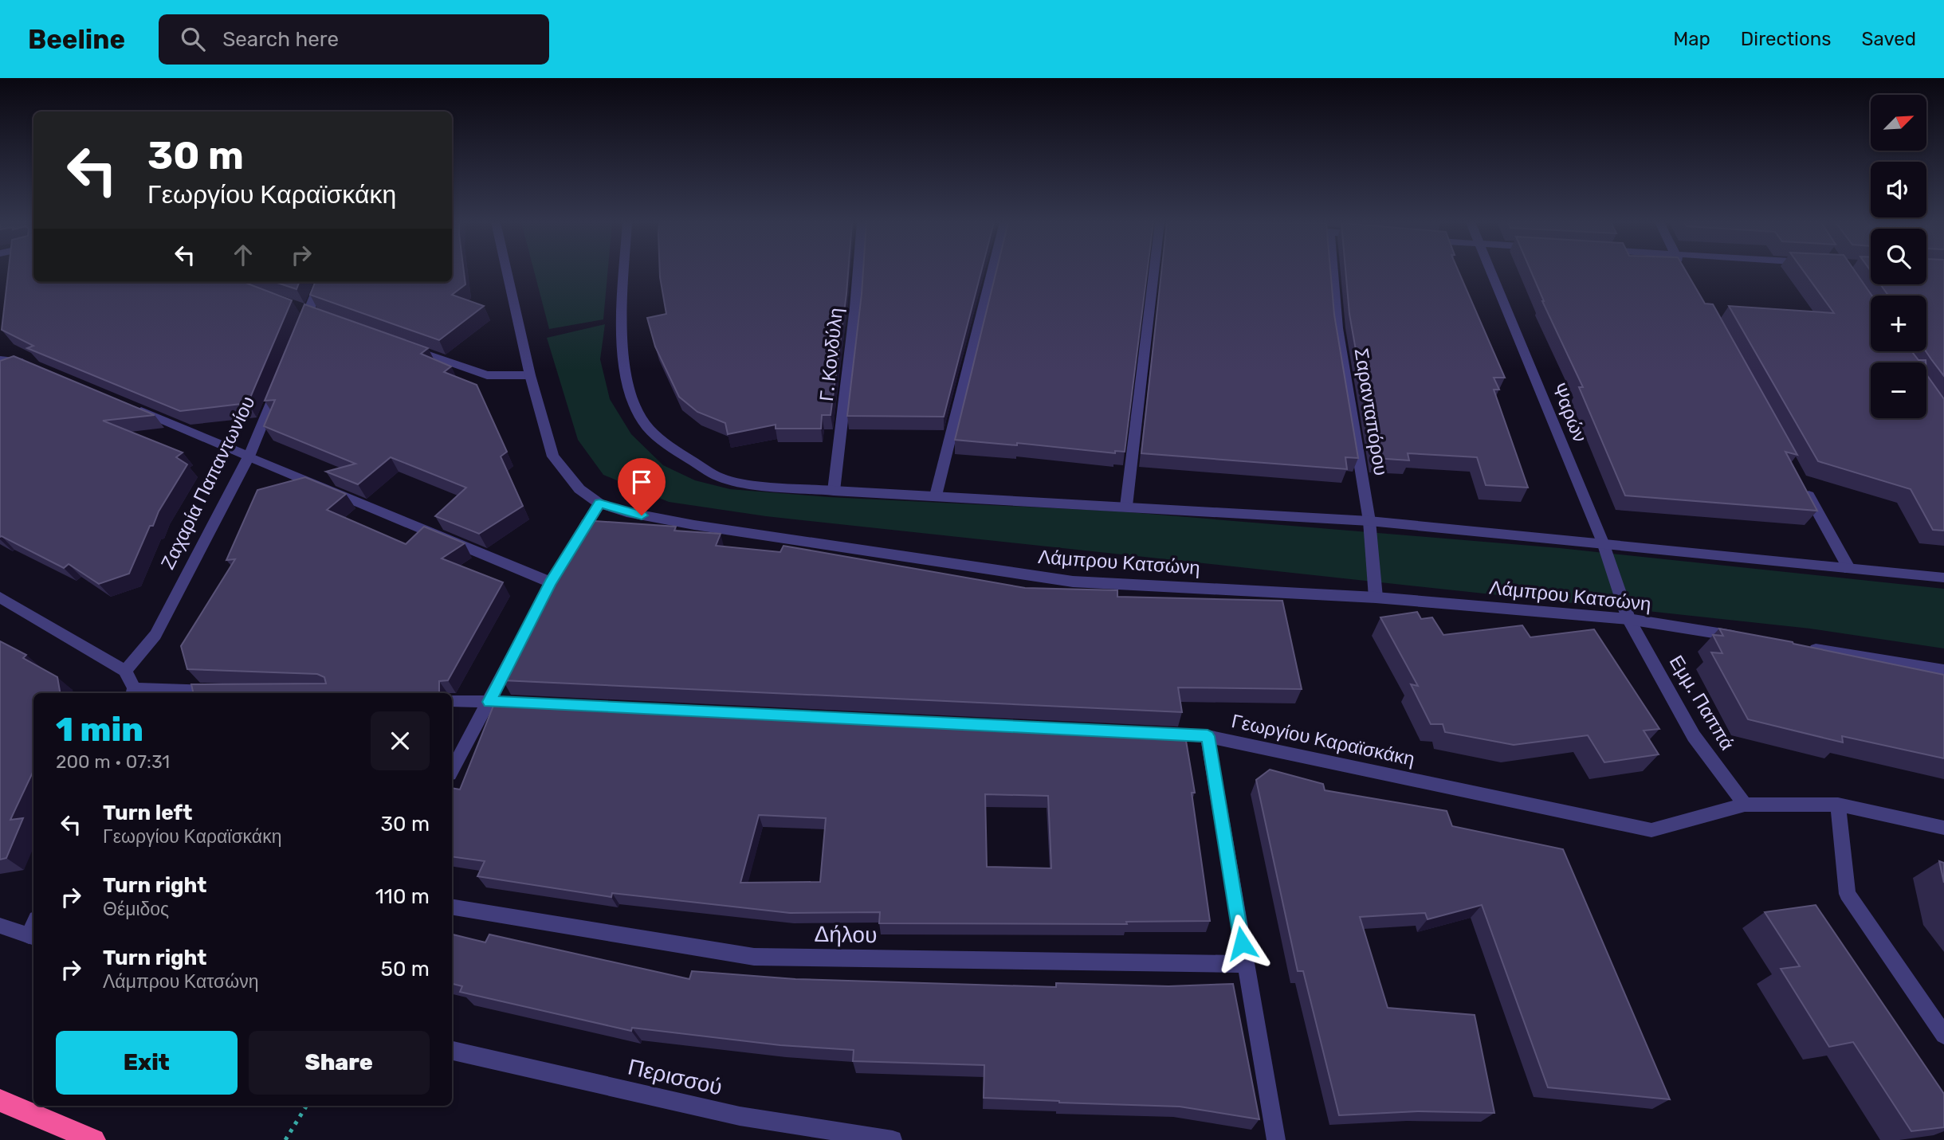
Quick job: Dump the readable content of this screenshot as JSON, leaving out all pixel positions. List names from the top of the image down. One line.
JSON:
{"streets":{"street":["Γ. Κονδύλη","Σαρανταπόρου","Ψαρών","Ζαχαρία Παπαντωνίου","Λάμπρου Κατσώνη","Εμμ. Παππά","Γεωργίου Καραϊσκάκη","Δήλου","Περισσού"]},"crossings":[["Σαρανταπόρου","Λάμπρου Κατσώνη"],["Ψαρών","Λάμπρου Κατσώνη"],["Ψαρών","Εμμ. Παππά"],["Λάμπρου Κατσώνη","Εμμ. Παππά"],["Εμμ. Παππά","Γεωργίου Καραϊσκάκη"]],"north":"top right","page":{"header":"Beeline","search":"Search here","nav":["Map","Directions","Saved"],"map_buttons":["+","−"],"turn":["30 m","Γεωργίου Καραϊσκάκη"],"heading":["1 min","200 m · 07:31"],"list":[{"name":"Turn left","note":"Γεωργίου Καραϊσκάκη","value":"30 m"},{"name":"Turn right","note":"Θέμιδος","value":"110 m"},{"name":"Turn right","note":"Λάμπρου Κατσώνη","value":"50 m"}],"buttons":["Exit","Share"]}}
